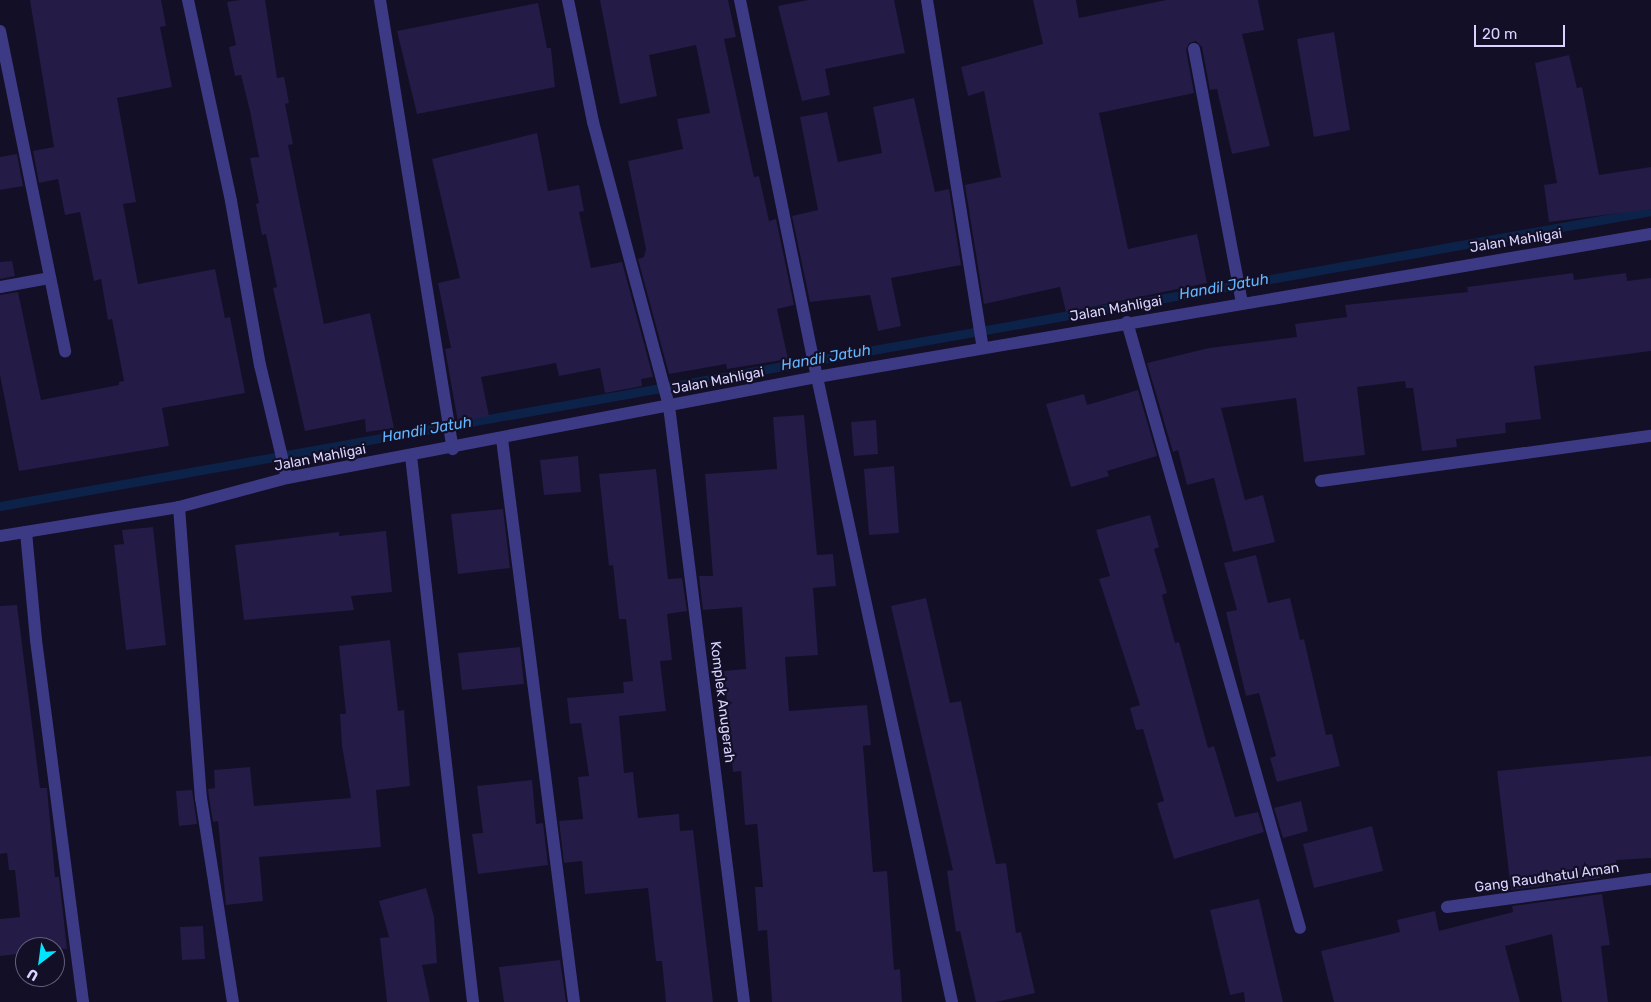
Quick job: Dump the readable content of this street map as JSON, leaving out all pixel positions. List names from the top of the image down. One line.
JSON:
{"streets":{"street":["Jalan Mahligai","Komplek Anugerah","Gang Raudhatul Aman"]},"crossings":[["Jalan Mahligai","Komplek Anugerah"]],"water":["Handil Jatuh"],"scale_bar":"20 m","north":"bottom left"}
